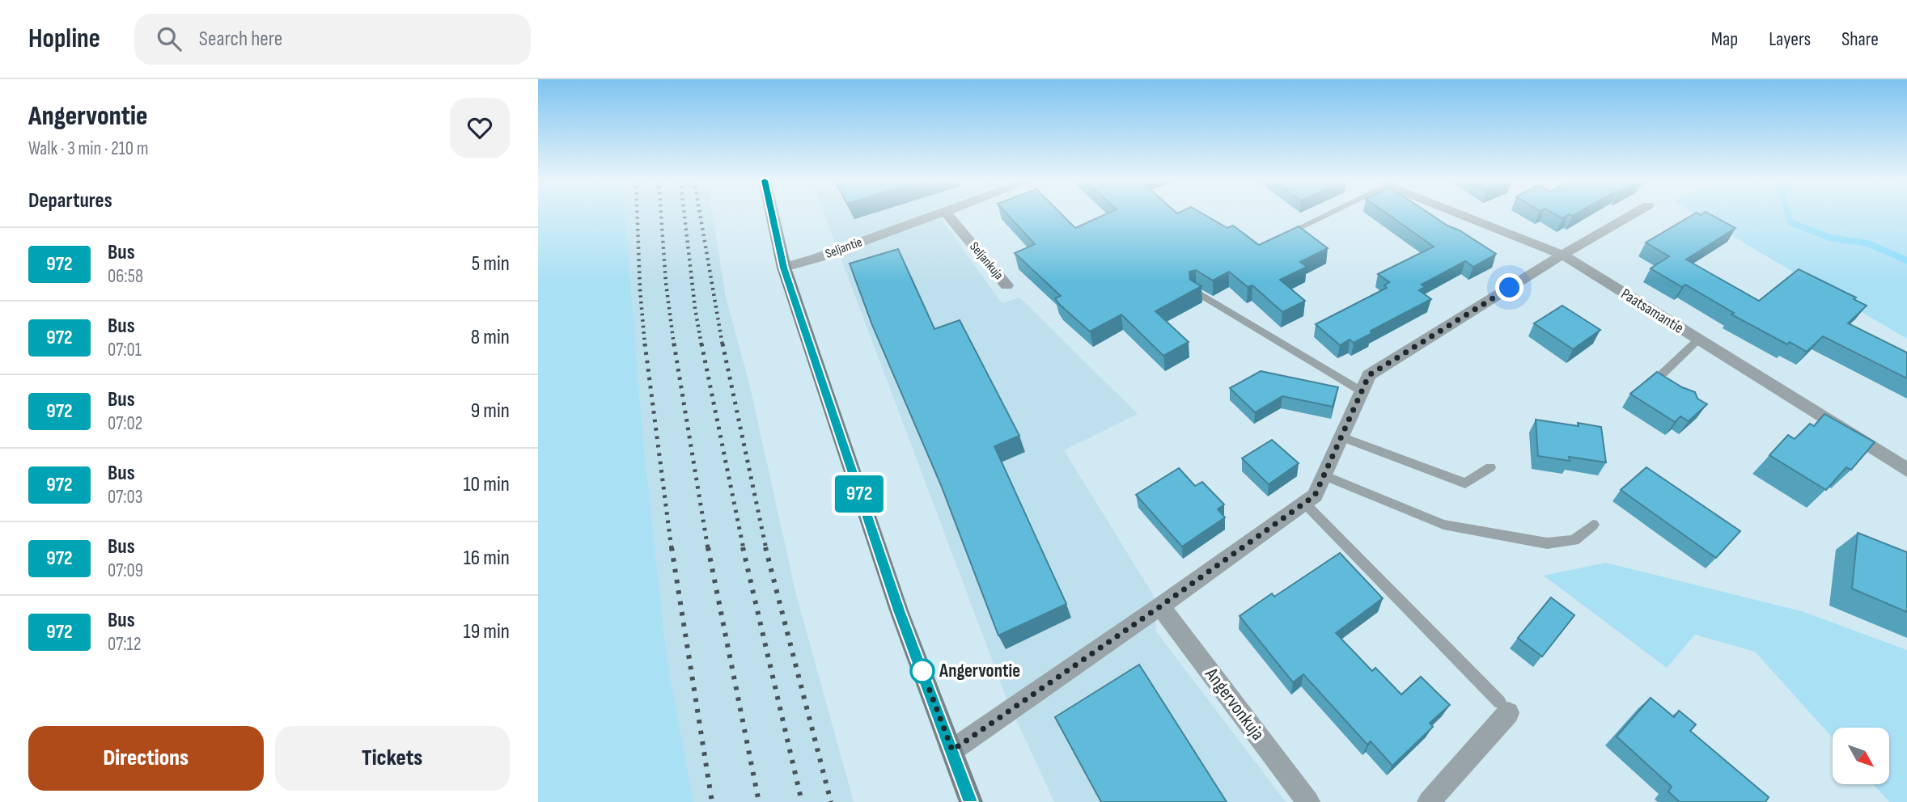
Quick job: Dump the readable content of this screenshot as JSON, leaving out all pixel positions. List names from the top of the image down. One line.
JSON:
{"streets":{"street":["Seljantie","Seljankuja","Paatsamantie","Angervonkuja"]},"places":["Angervontie"],"lines":["bus line 972"],"north":"bottom right","page":{"header":"Hopline","search":"Search here","nav":["Map","Layers","Share"],"heading":[["Angervontie","Walk · 3 min · 210 m"],"Departures"],"on_map":"972","list":[{"mark":"972","name":"Bus","note":"06:58","value":"5 min"},{"mark":"972","name":"Bus","note":"07:01","value":"8 min"},{"mark":"972","name":"Bus","note":"07:02","value":"9 min"},{"mark":"972","name":"Bus","note":"07:03","value":"10 min"},{"mark":"972","name":"Bus","note":"07:09","value":"16 min"},{"mark":"972","name":"Bus","note":"07:12","value":"19 min"}],"buttons":["Directions","Tickets"]}}
